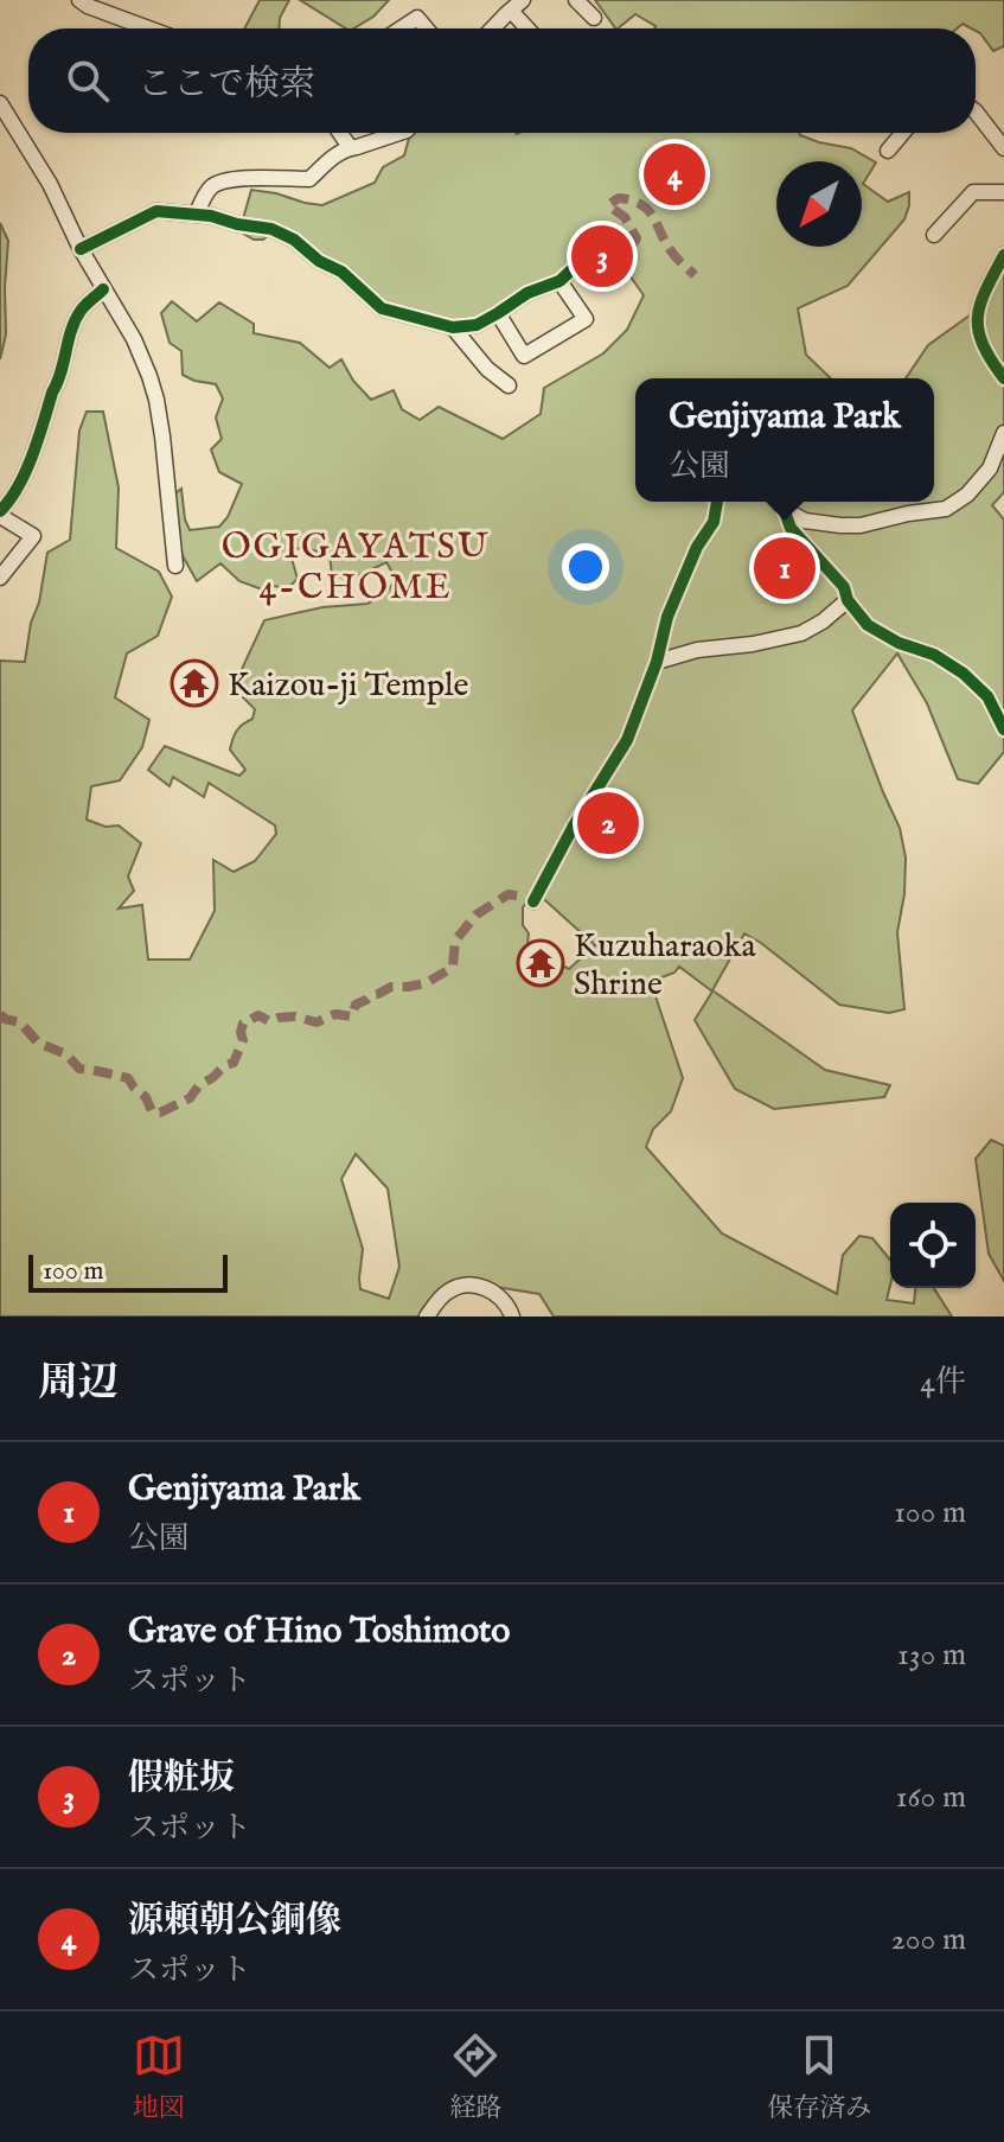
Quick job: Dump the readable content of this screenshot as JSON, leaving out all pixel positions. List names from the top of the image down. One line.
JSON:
{"districts":["OGIGAYATSU 4-CHOME"],"places":{"temple":["Kaizou-ji Temple","Kuzuharaoka Shrine"]},"scale_bar":"100 m","north":"bottom left","page":{"search":"ここで検索","pins":["4","3","1","2"],"popup":["Genjiyama Park","公園"],"scale":"100 m","heading":["周辺","4件"],"list":[{"mark":"1","name":"Genjiyama Park","note":"公園","value":"100 m"},{"mark":"2","name":"Grave of Hino Toshimoto","note":"スポット","value":"130 m"},{"mark":"3","name":"假粧坂","note":"スポット","value":"160 m"},{"mark":"4","name":"源頼朝公銅像","note":"スポット","value":"200 m"}],"nav":["地図","経路","保存済み"]}}
